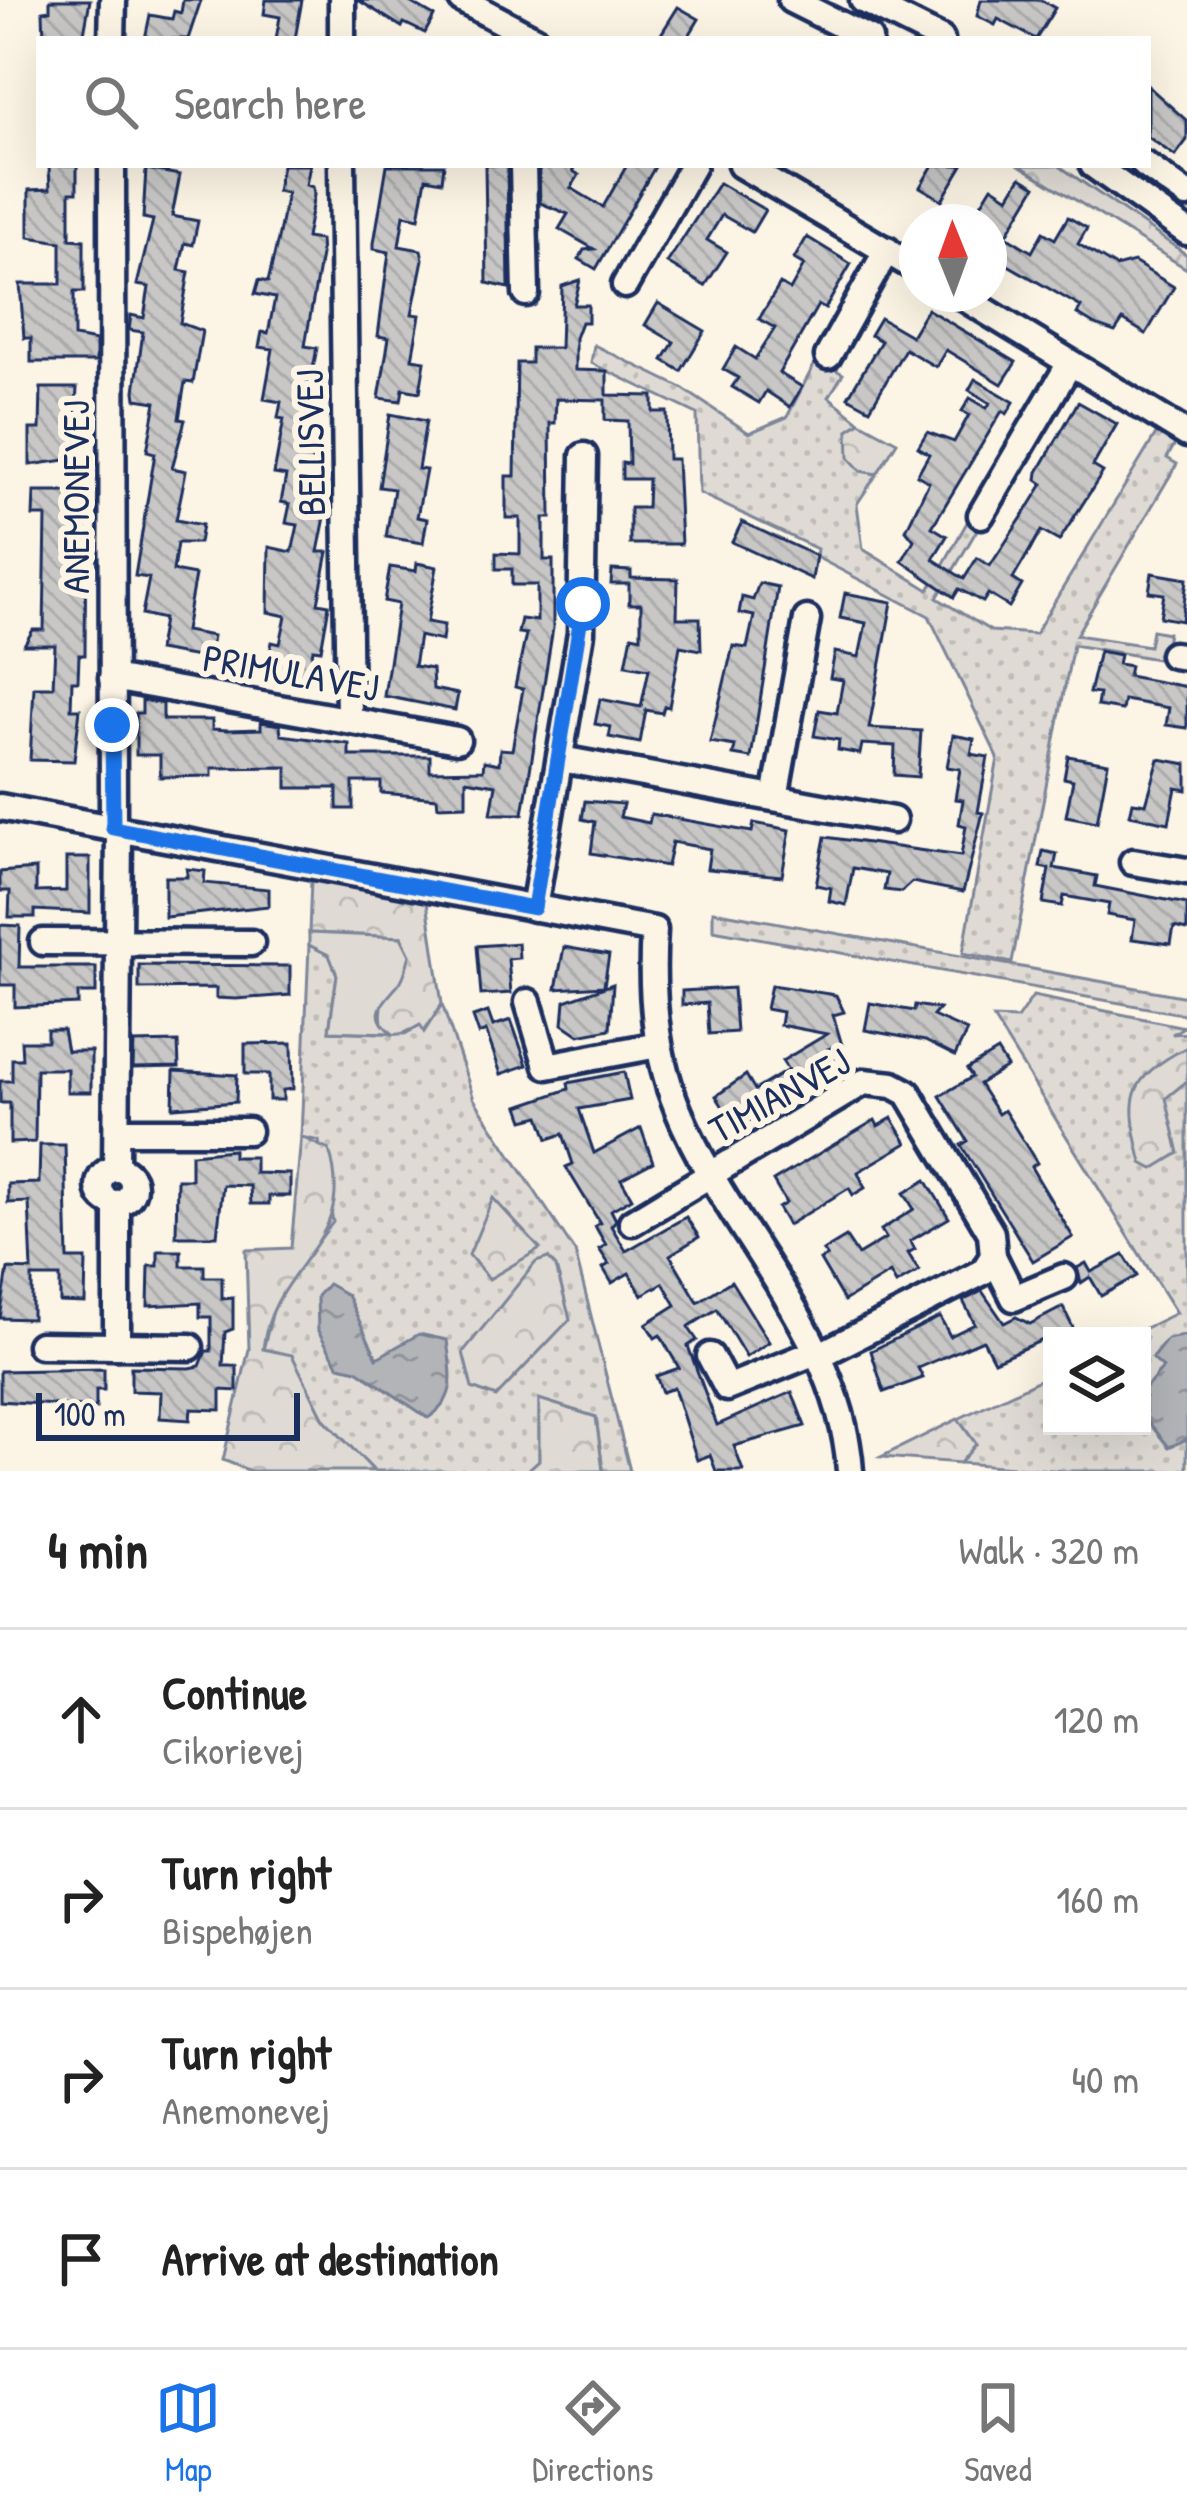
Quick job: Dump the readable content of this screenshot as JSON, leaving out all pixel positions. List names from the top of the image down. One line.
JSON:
{"streets":{"street":["BELLISVEJ","ANEMONEVEJ","PRIMULAVEJ","TIMIANVEJ"]},"crossings":[["BELLISVEJ","PRIMULAVEJ"],["ANEMONEVEJ","PRIMULAVEJ"]],"scale_bar":"100 m","north":"top","page":{"search":"Search here","scale":"100 m","heading":["4 min","Walk · 320 m"],"list":[["Continue","Cikorievej","120 m"],["Turn right","Bispehøjen","160 m"],["Turn right","Anemonevej","40 m"],"Arrive at destination"],"nav":["Map","Directions","Saved"]}}
